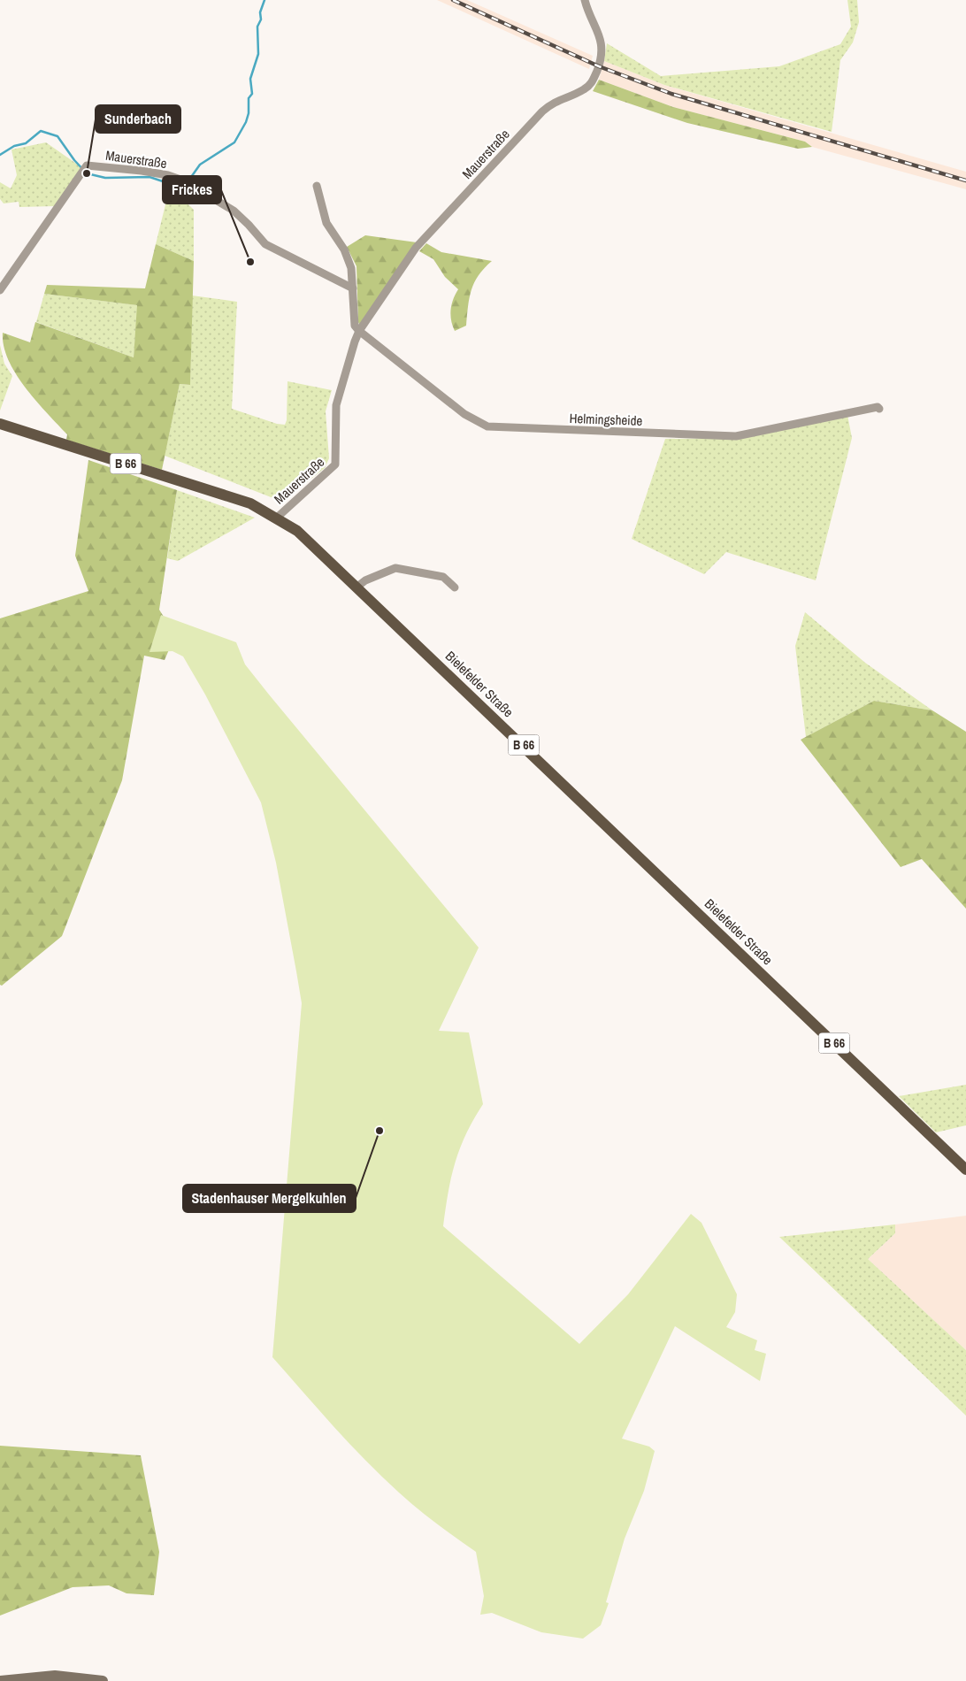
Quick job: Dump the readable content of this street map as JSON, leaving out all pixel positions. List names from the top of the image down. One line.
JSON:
{"streets":{"main road":["B 66","Bielefelder Straße"],"street":["Mauerstraße","Helmingsheide"]},"crossings":[["Mauerstraße","Helmingsheide"],["Mauerstraße","Bielefelder Straße"]],"places":["Sunderbach","Frickes","Stadenhauser Mergelkuhlen"]}
